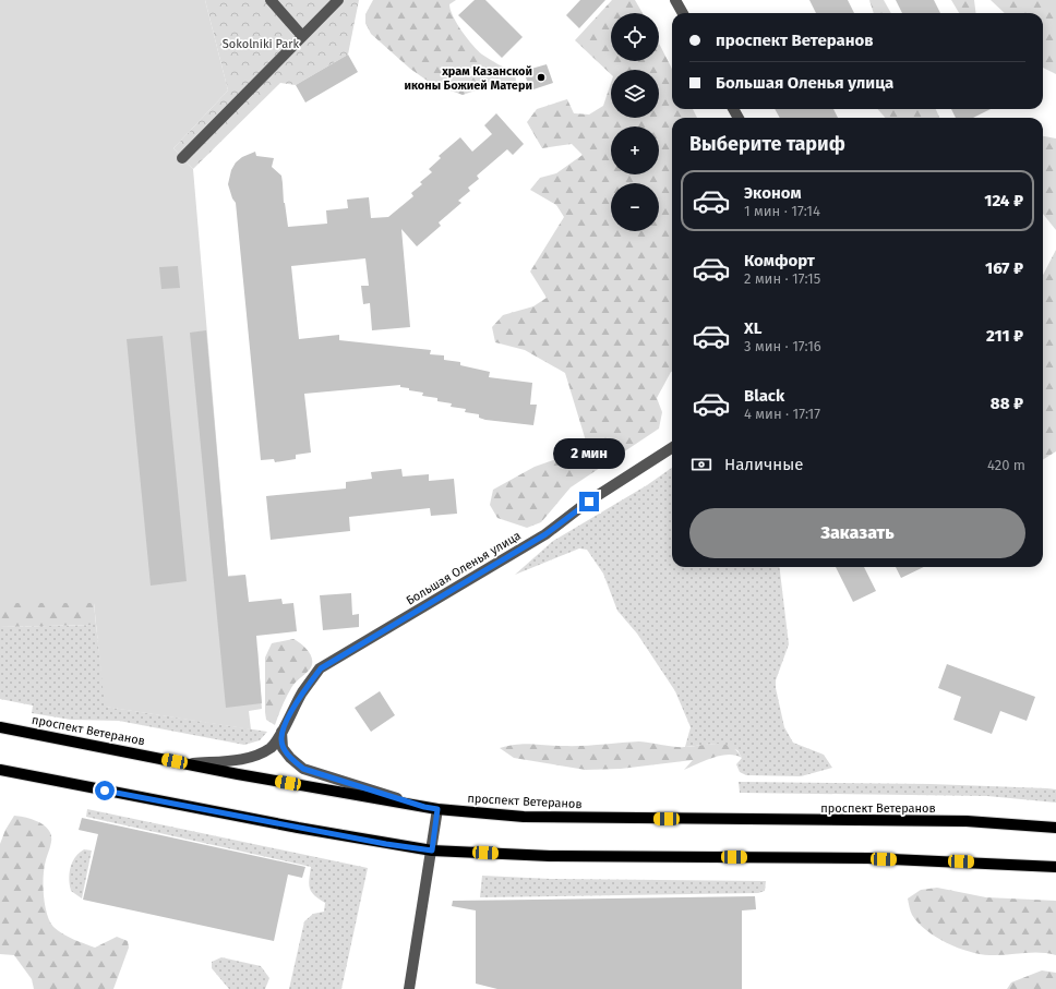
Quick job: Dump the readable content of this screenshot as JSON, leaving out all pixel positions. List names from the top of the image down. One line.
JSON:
{"streets":{"main road":["проспект Ветеранов"],"street":["Большая Оленья улица"]},"crossings":[["Большая Оленья улица","проспект Ветеранов"]],"parks":["Sokolniki Park"],"places":["храм Казанской иконы Божией Матери"],"page":{"map_buttons":["+","−"],"banner":["проспект Ветеранов","Большая Оленья улица"],"heading":"Выберите тариф","list":[{"name":"Эконом","note":"1 мин · 17:14","value":"124 ₽"},{"name":"Комфорт","note":"2 мин · 17:15","value":"167 ₽"},{"name":"XL","note":"3 мин · 17:16","value":"211 ₽"},{"name":"Black","note":"4 мин · 17:17","value":"88 ₽"}],"bubble":"2 мин","pay":["Наличные","420 m"],"buttons":"Заказать"}}
